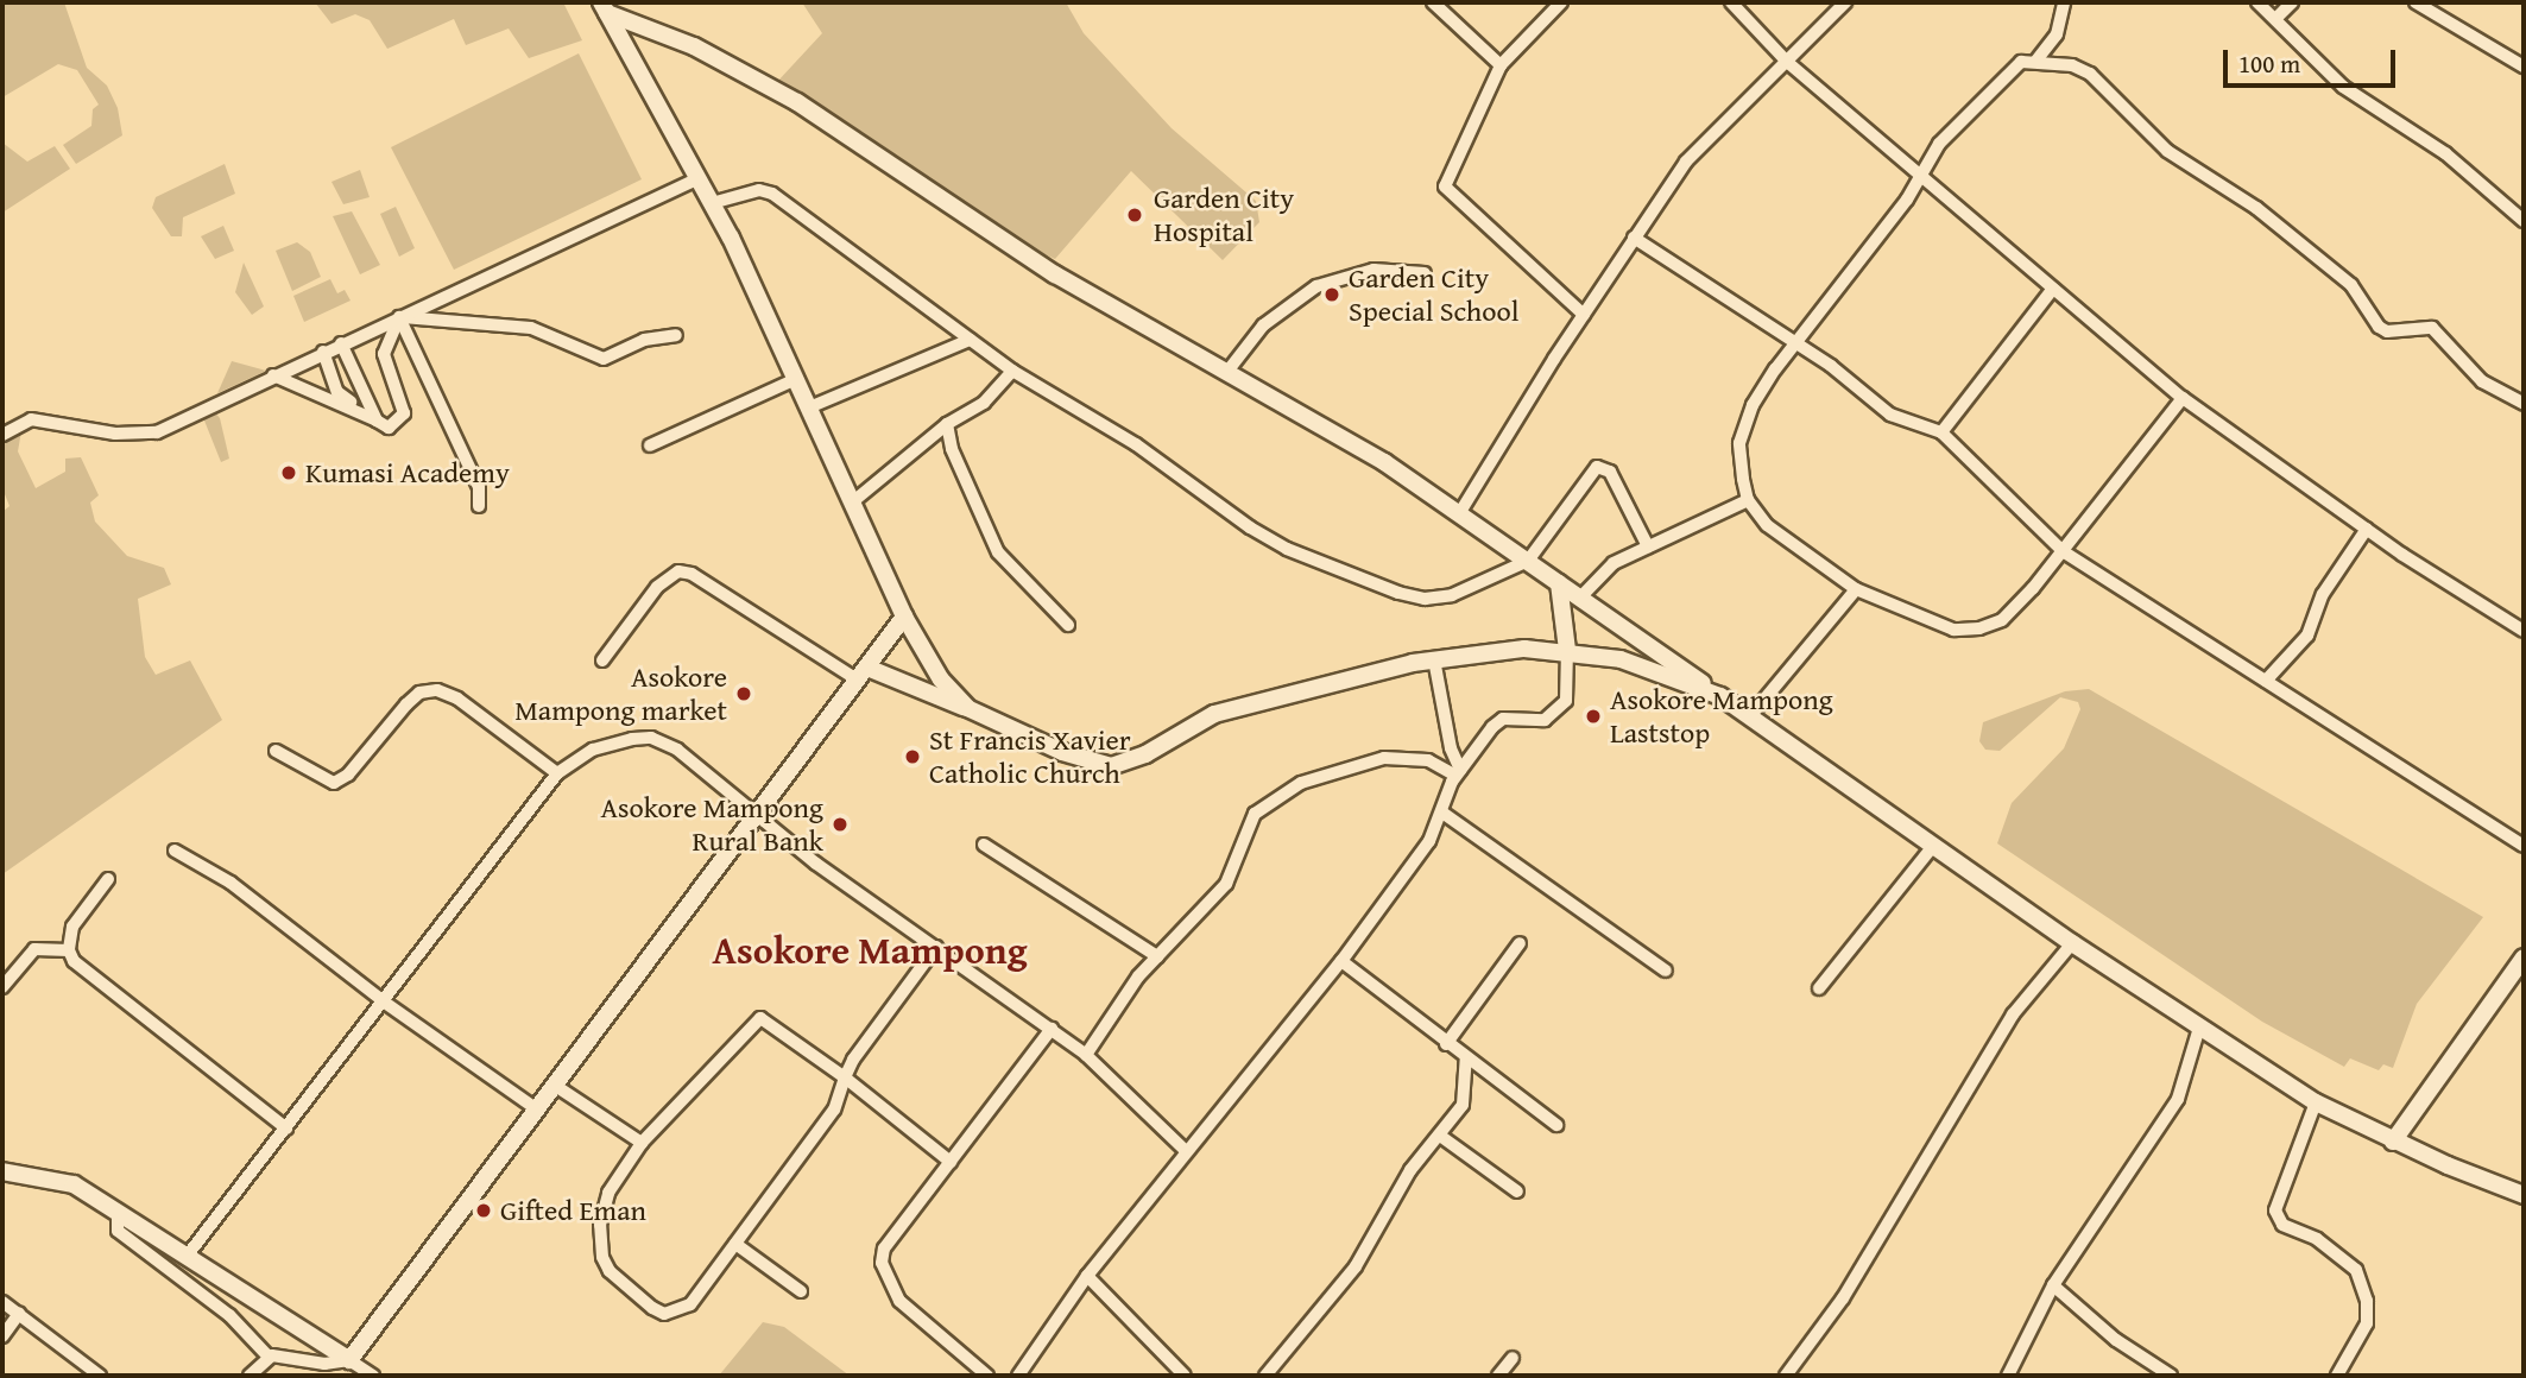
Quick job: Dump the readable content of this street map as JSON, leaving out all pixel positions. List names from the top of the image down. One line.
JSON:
{"districts":["Asokore Mampong"],"places":["Garden City Hospital","Garden City Special School","Kumasi Academy","Asokore Mampong market","Asokore Mampong Laststop","St Francis Xavier Catholic Church","Asokore Mampong Rural Bank","Gifted Eman"],"scale_bar":"100 m"}
